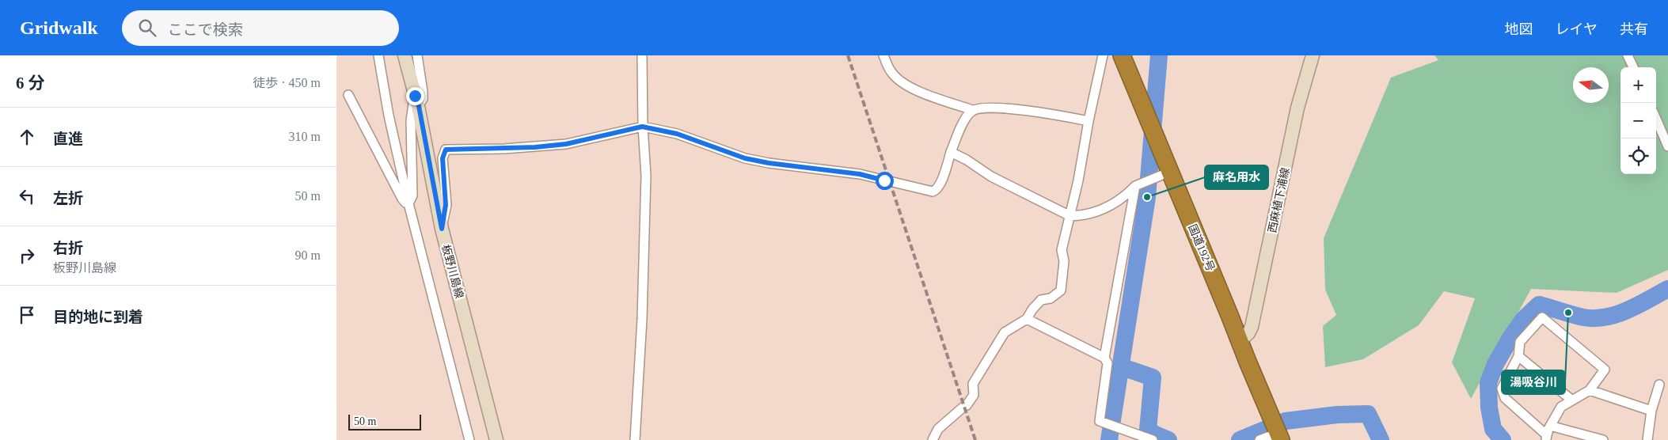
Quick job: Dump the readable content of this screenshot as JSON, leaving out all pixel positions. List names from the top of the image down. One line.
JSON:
{"streets":{"highway":["国道192号"],"main road":["西麻植下浦線","板野川島線"]},"crossings":[["西麻植下浦線","国道192号"]],"places":["麻名用水","湯吸谷川"],"scale_bar":"50 m","north":"left","page":{"header":"Gridwalk","search":"ここで検索","nav":["地図","レイヤ","共有"],"heading":["6 分","徒歩 · 450 m"],"map_buttons":["+","−"],"list":[["直進","310 m"],["左折","50 m"],["右折","板野川島線","90 m"],"目的地に到着"],"scale":"50 m"}}
